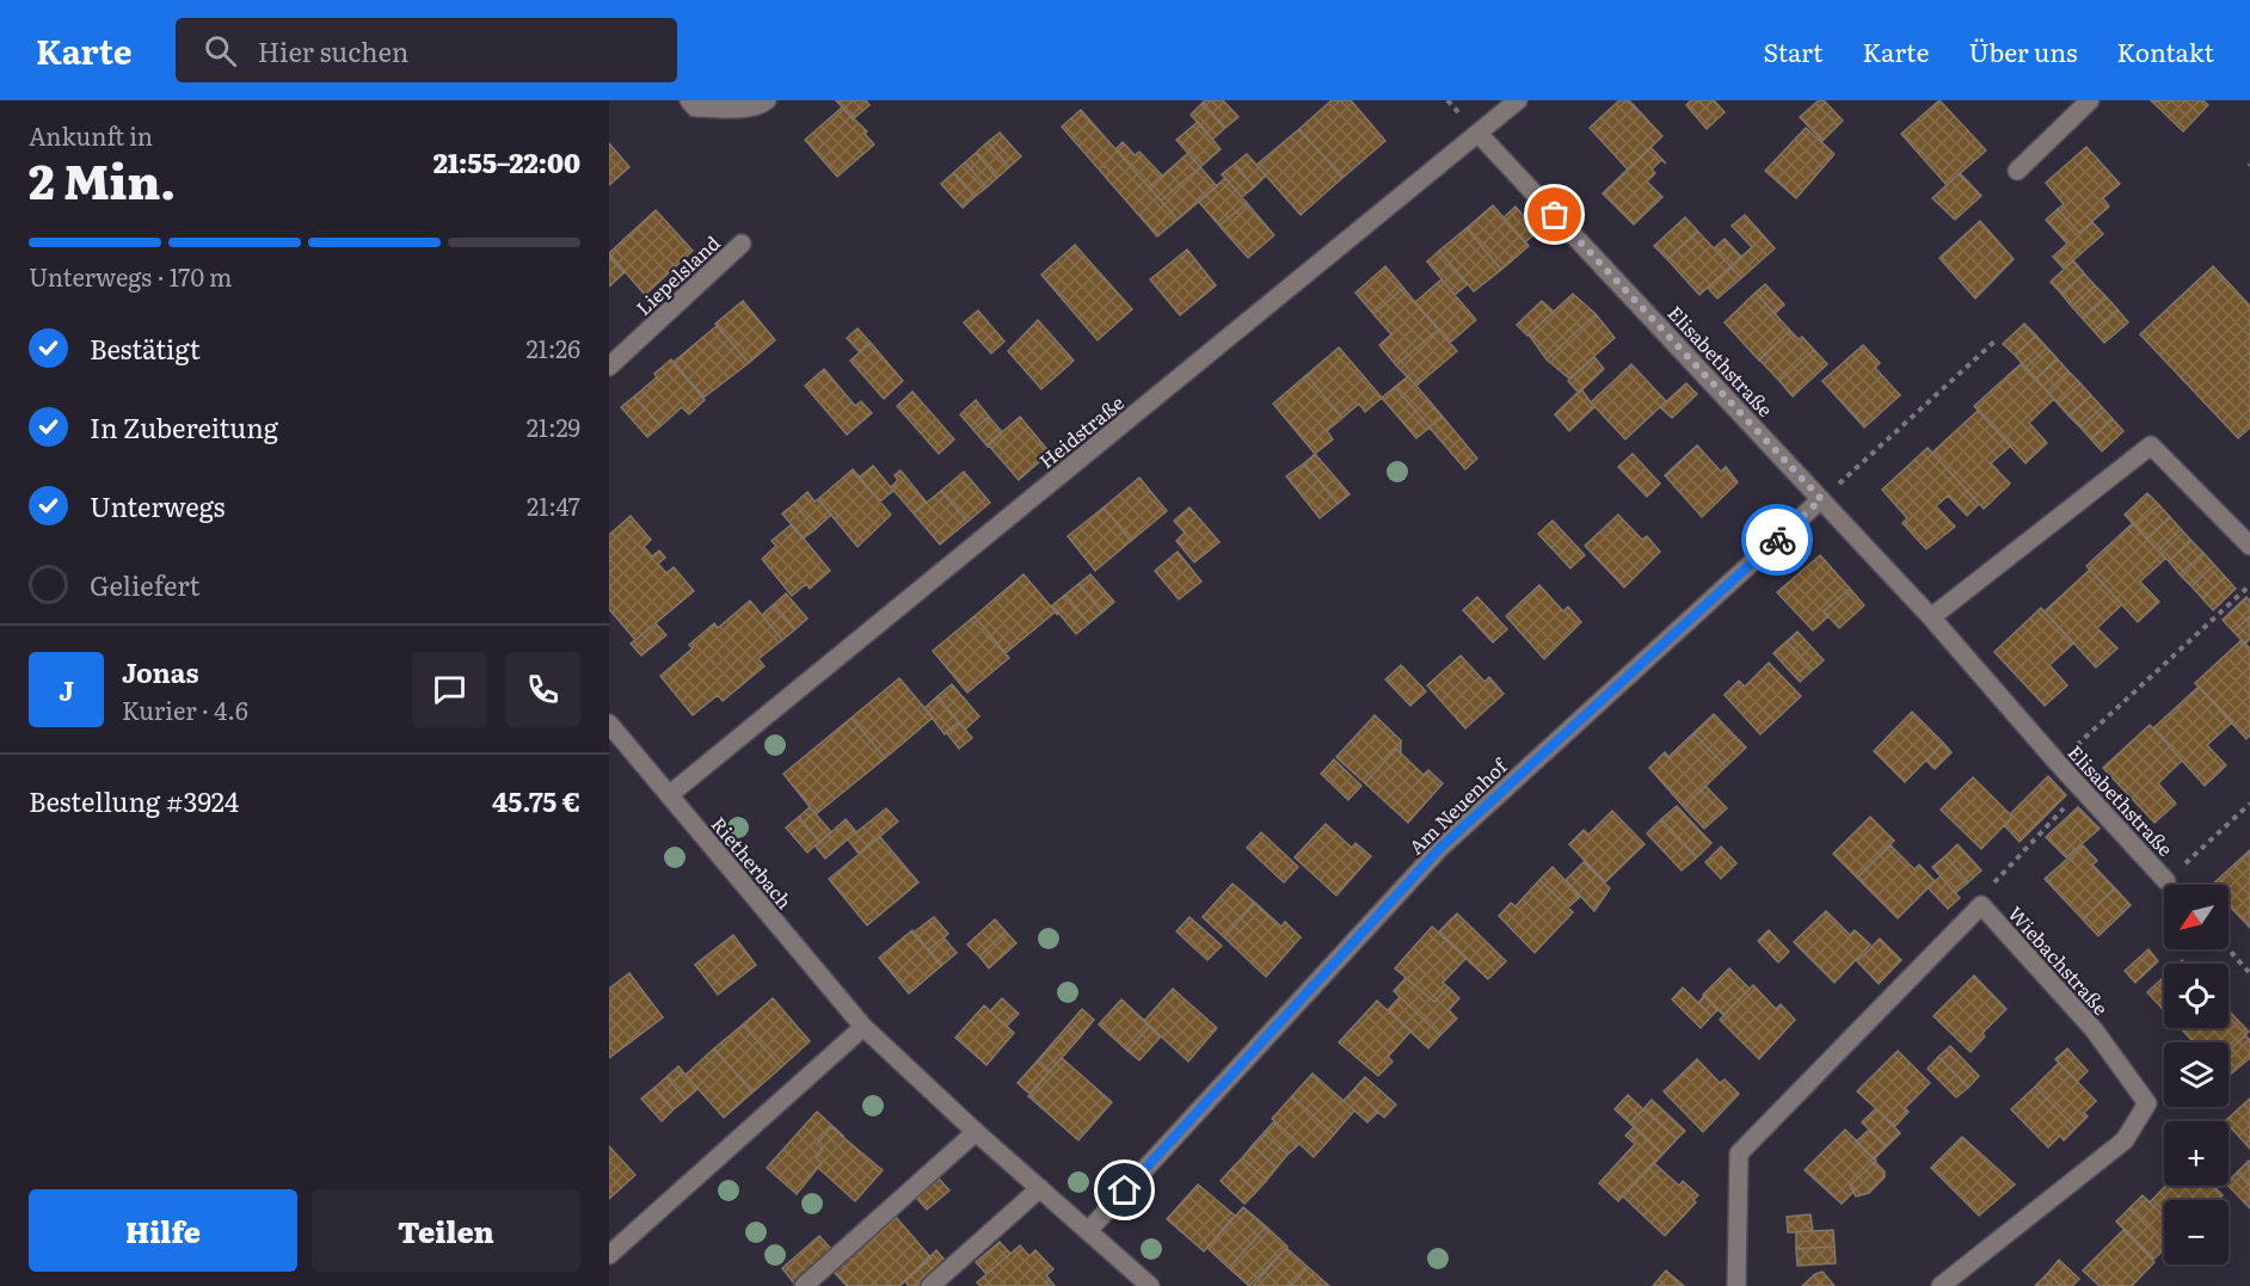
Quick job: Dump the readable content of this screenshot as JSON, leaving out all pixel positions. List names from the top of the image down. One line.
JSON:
{"streets":{"street":["Liepelsland","Elisabethstraße","Heidstraße","Am Neuenhof","Rietherbach","Wiebachstraße"]},"crossings":[["Elisabethstraße","Heidstraße"],["Elisabethstraße","Am Neuenhof"],["Heidstraße","Rietherbach"],["Am Neuenhof","Rietherbach"]],"north":"bottom left","page":{"header":"Karte","search":"Hier suchen","nav":["Start","Karte","Über uns","Kontakt"],"heading":["2 Min.","Ankunft in","21:55–22:00"],"panel":["Jonas","Kurier · 4.6","Bestellung #3924","45.75 €"],"bar":"Unterwegs · 170 m","list":[["Bestätigt","21:26"],["In Zubereitung","21:29"],["Unterwegs","21:47"],"Geliefert"],"round":"J","map_buttons":["+","−"],"buttons":["Hilfe","Teilen"]}}
